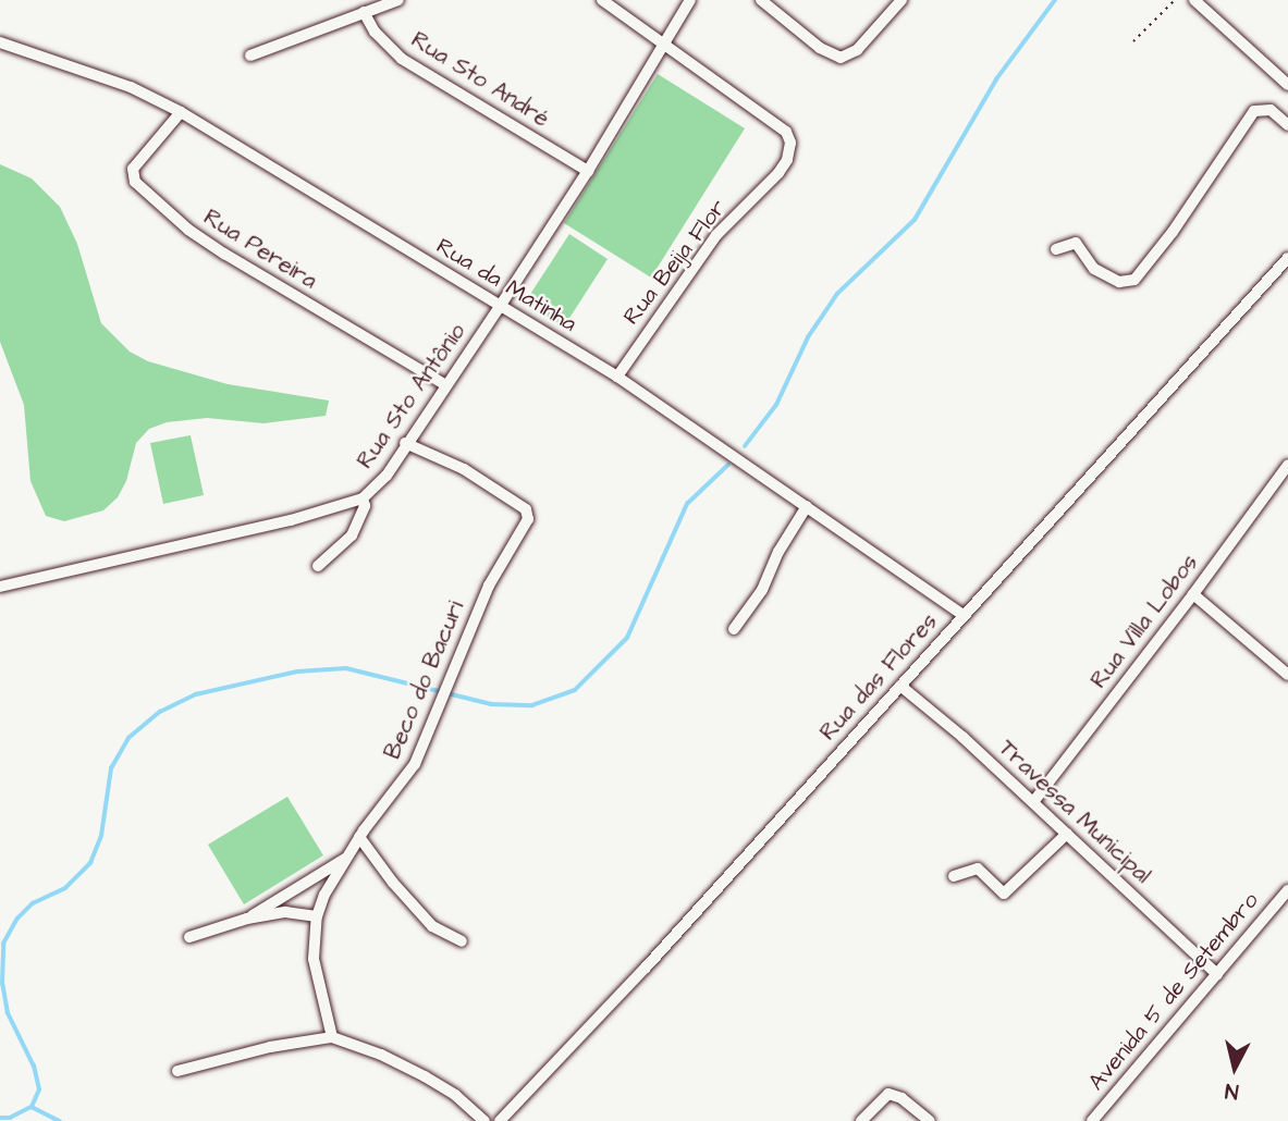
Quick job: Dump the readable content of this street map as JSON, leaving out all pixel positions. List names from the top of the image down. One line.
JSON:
{"streets":{"street":["Rua Sto André","Rua Pereira","Rua Beija Flor","Rua da Matinha","Rua Sto Antônio","Rua Villa Lobos","Rua das Flores","Beco do Bacuri","Travessa Municipal","Avenida 5 de Setembro"]},"crossings":[["Rua Sto André","Rua Sto Antônio"],["Rua Pereira","Rua da Matinha"],["Rua Pereira","Rua Sto Antônio"],["Rua Beija Flor","Rua da Matinha"],["Rua Beija Flor","Rua Sto Antônio"],["Rua da Matinha","Rua Sto Antônio"],["Rua da Matinha","Rua das Flores"],["Rua Sto Antônio","Beco do Bacuri"],["Rua Villa Lobos","Travessa Municipal"],["Rua das Flores","Travessa Municipal"],["Travessa Municipal","Avenida 5 de Setembro"]],"north":"bottom"}
